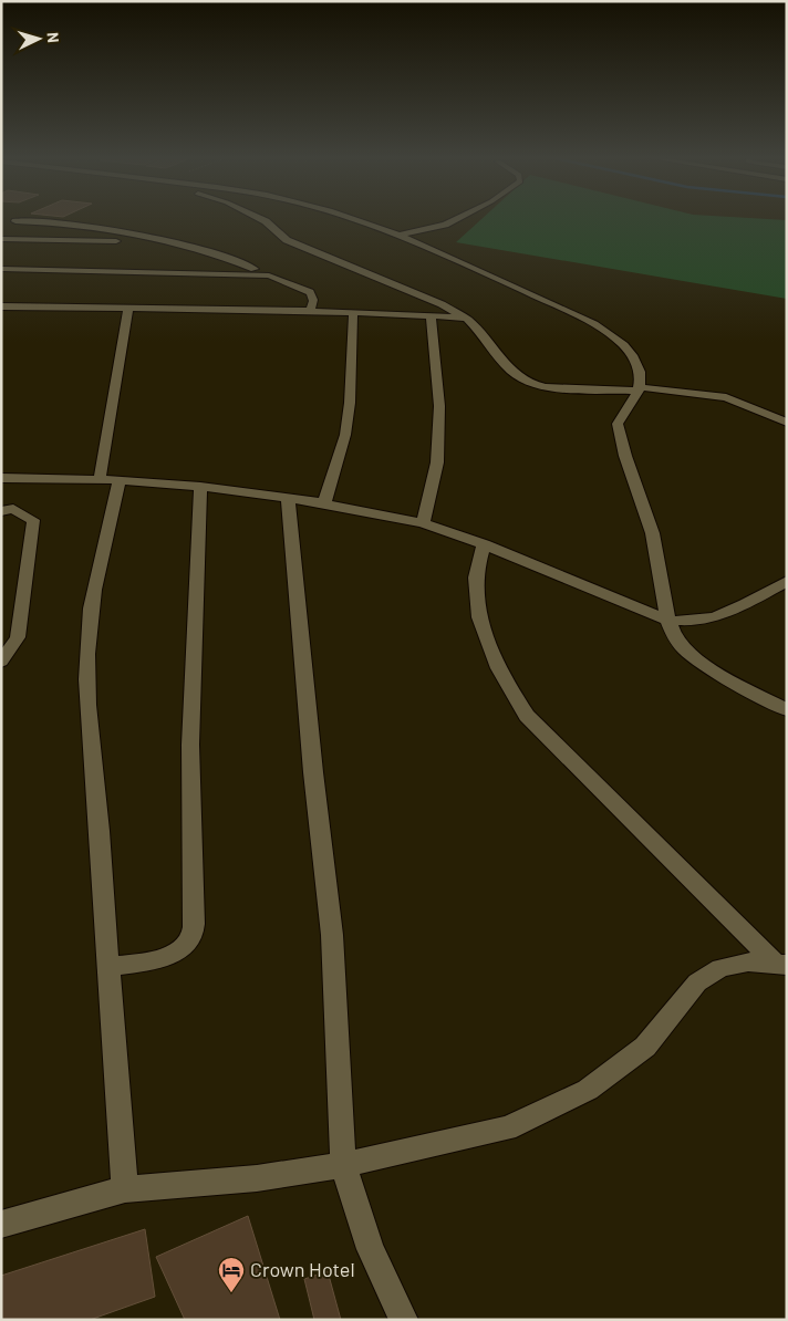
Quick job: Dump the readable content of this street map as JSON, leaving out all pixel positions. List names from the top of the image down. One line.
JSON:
{"places":{"hotel":["Crown Hotel"]},"north":"right"}
